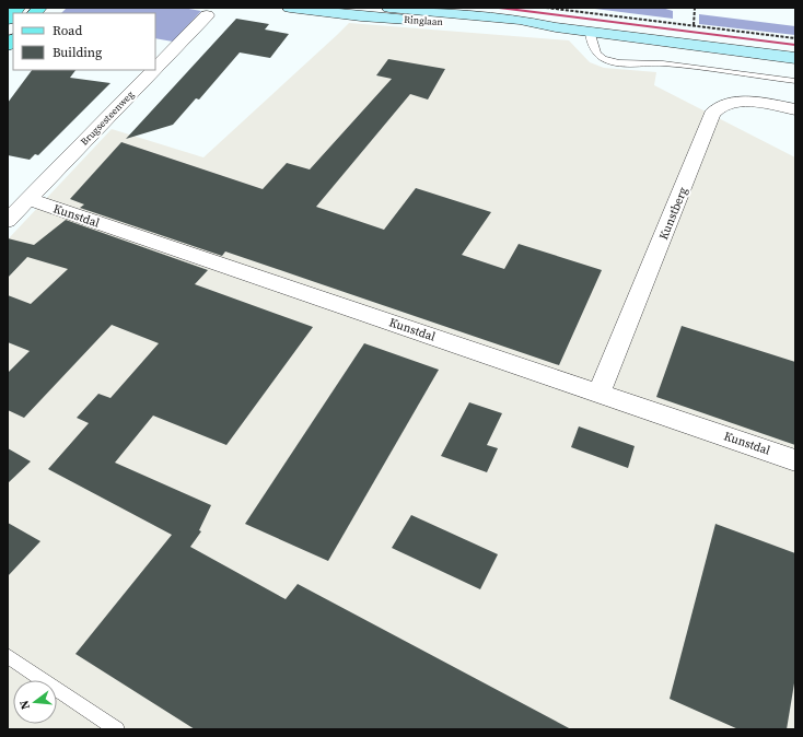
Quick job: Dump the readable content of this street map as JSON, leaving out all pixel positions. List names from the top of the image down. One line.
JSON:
{"streets":{"main road":["Ringlaan"],"street":["Brugsesteenweg","Kunstberg","Kunstdal"]},"crossings":[["Brugsesteenweg","Kunstdal"],["Kunstberg","Kunstdal"]],"legend":["Road","Building"],"north":"left"}
